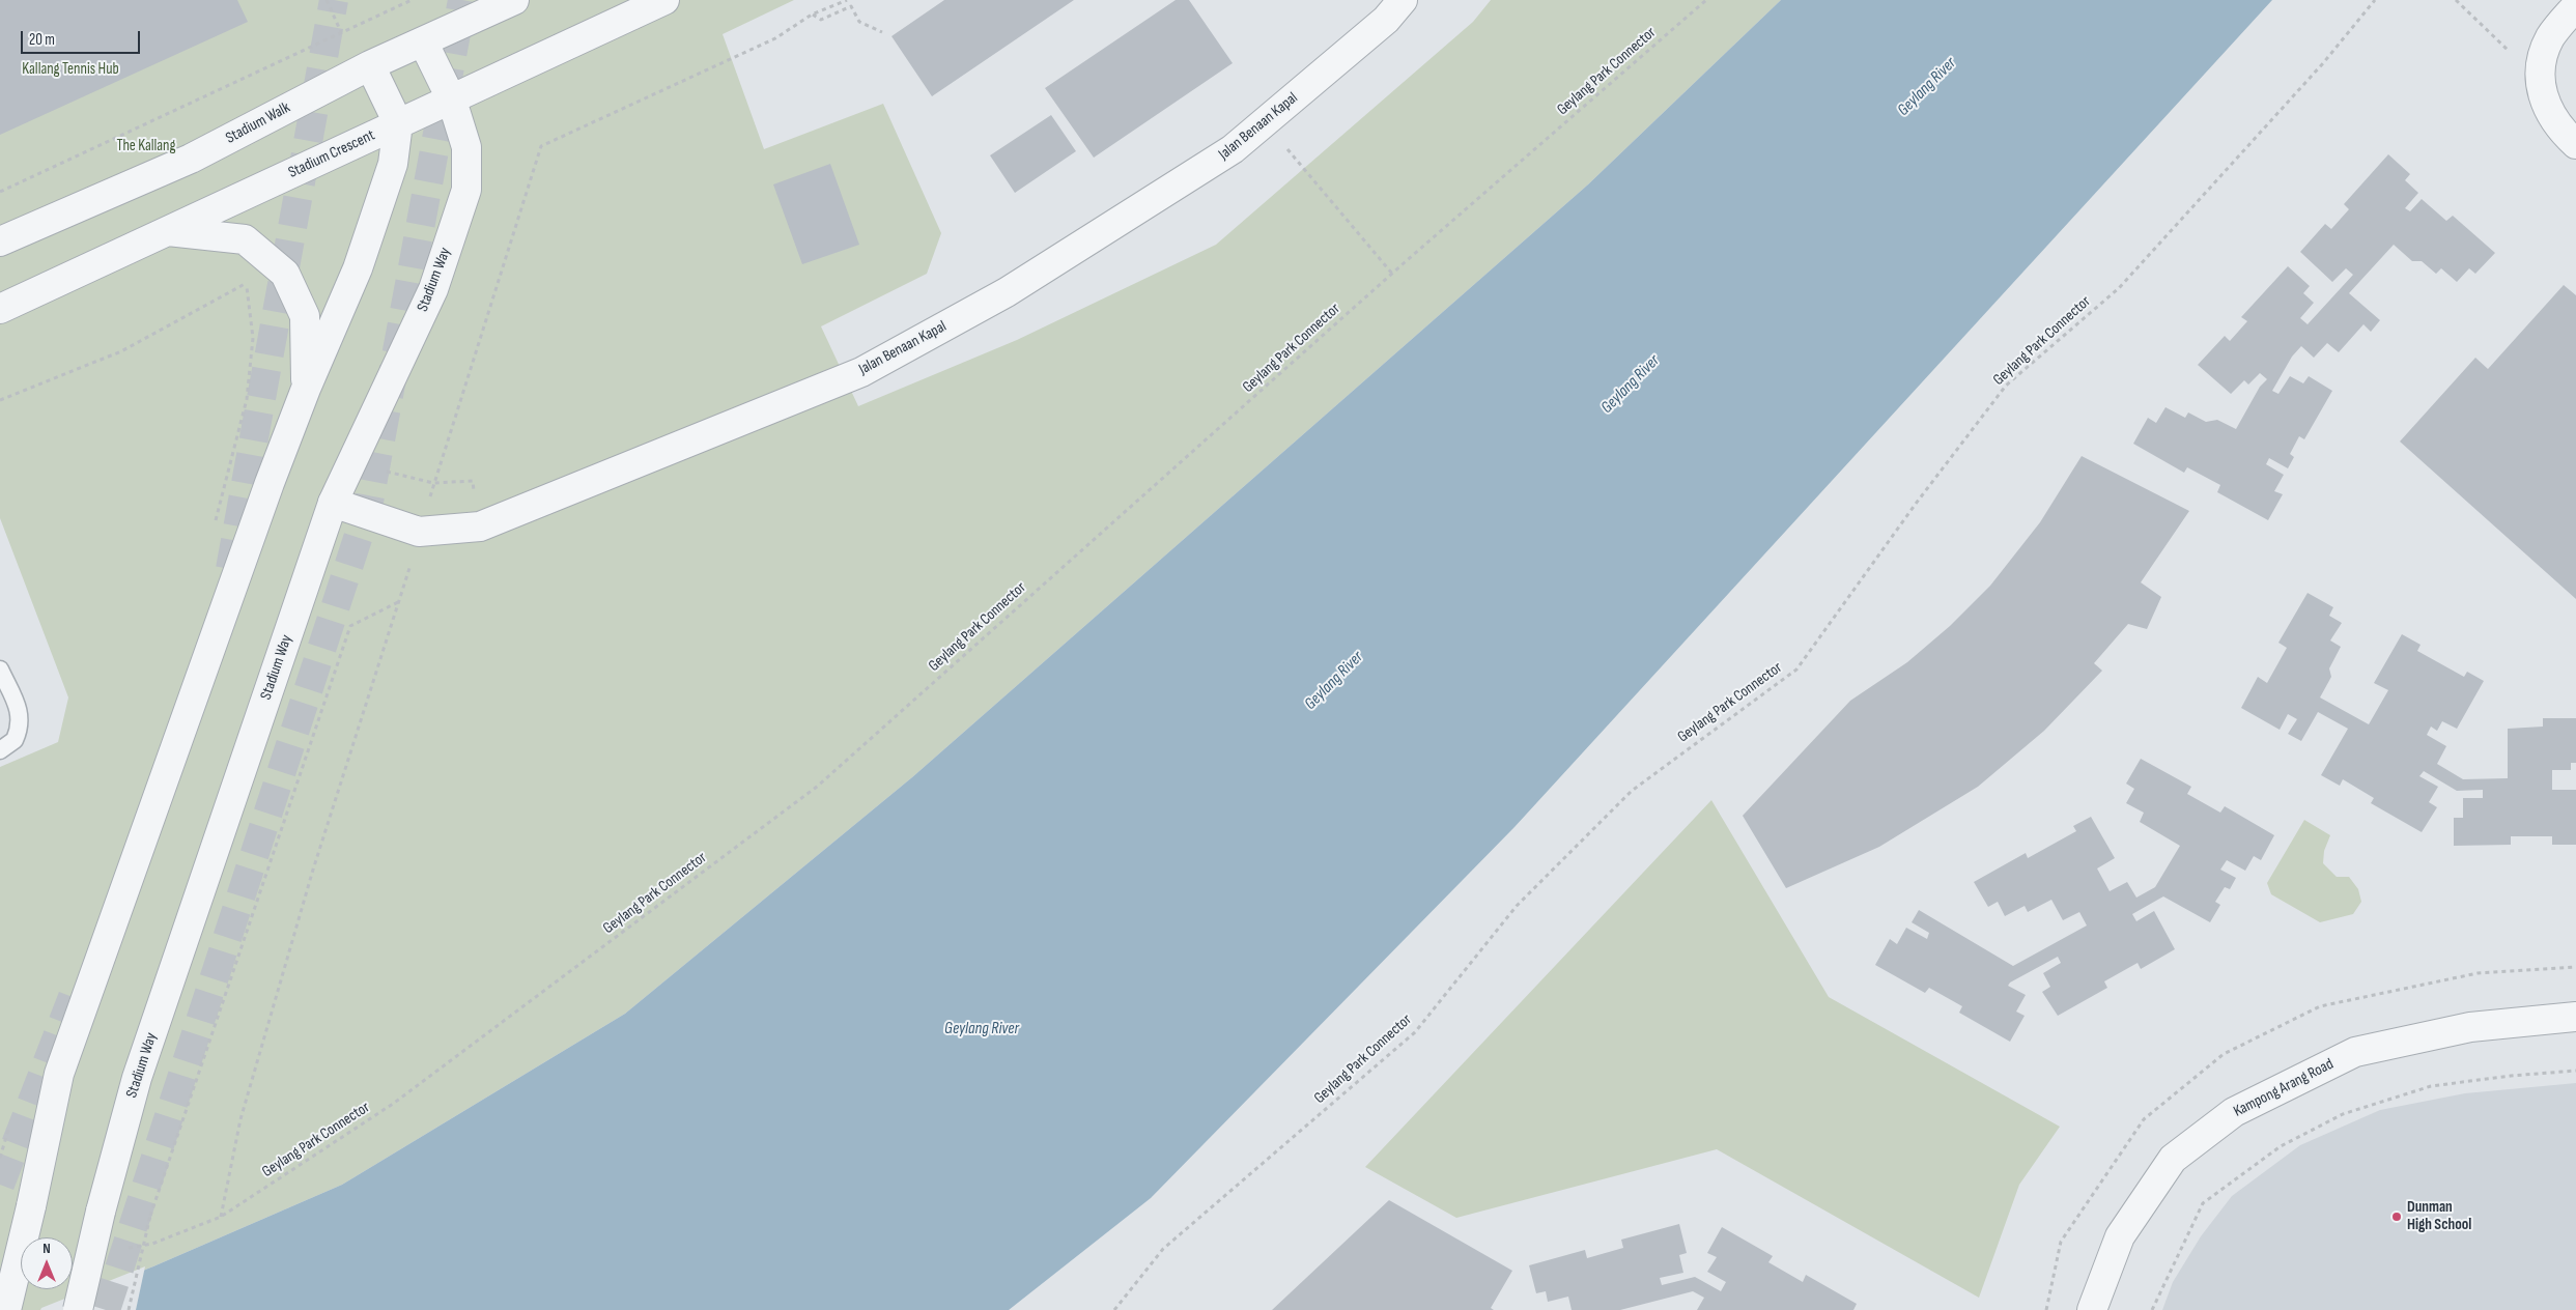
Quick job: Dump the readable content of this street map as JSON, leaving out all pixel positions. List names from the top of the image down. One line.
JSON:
{"streets":{"street":["Stadium Walk","Jalan Benaan Kapal","Stadium Crescent","Stadium Way","Kampong Arang Road"],"path":["Geylang Park Connector"]},"crossings":[["Stadium Walk","Stadium Way"],["Jalan Benaan Kapal","Stadium Way"],["Stadium Crescent","Stadium Way"]],"water":["Geylang River"],"parks":["Kallang Tennis Hub","The Kallang"],"places":["Dunman High School"],"scale_bar":"20 m","north":"top"}
